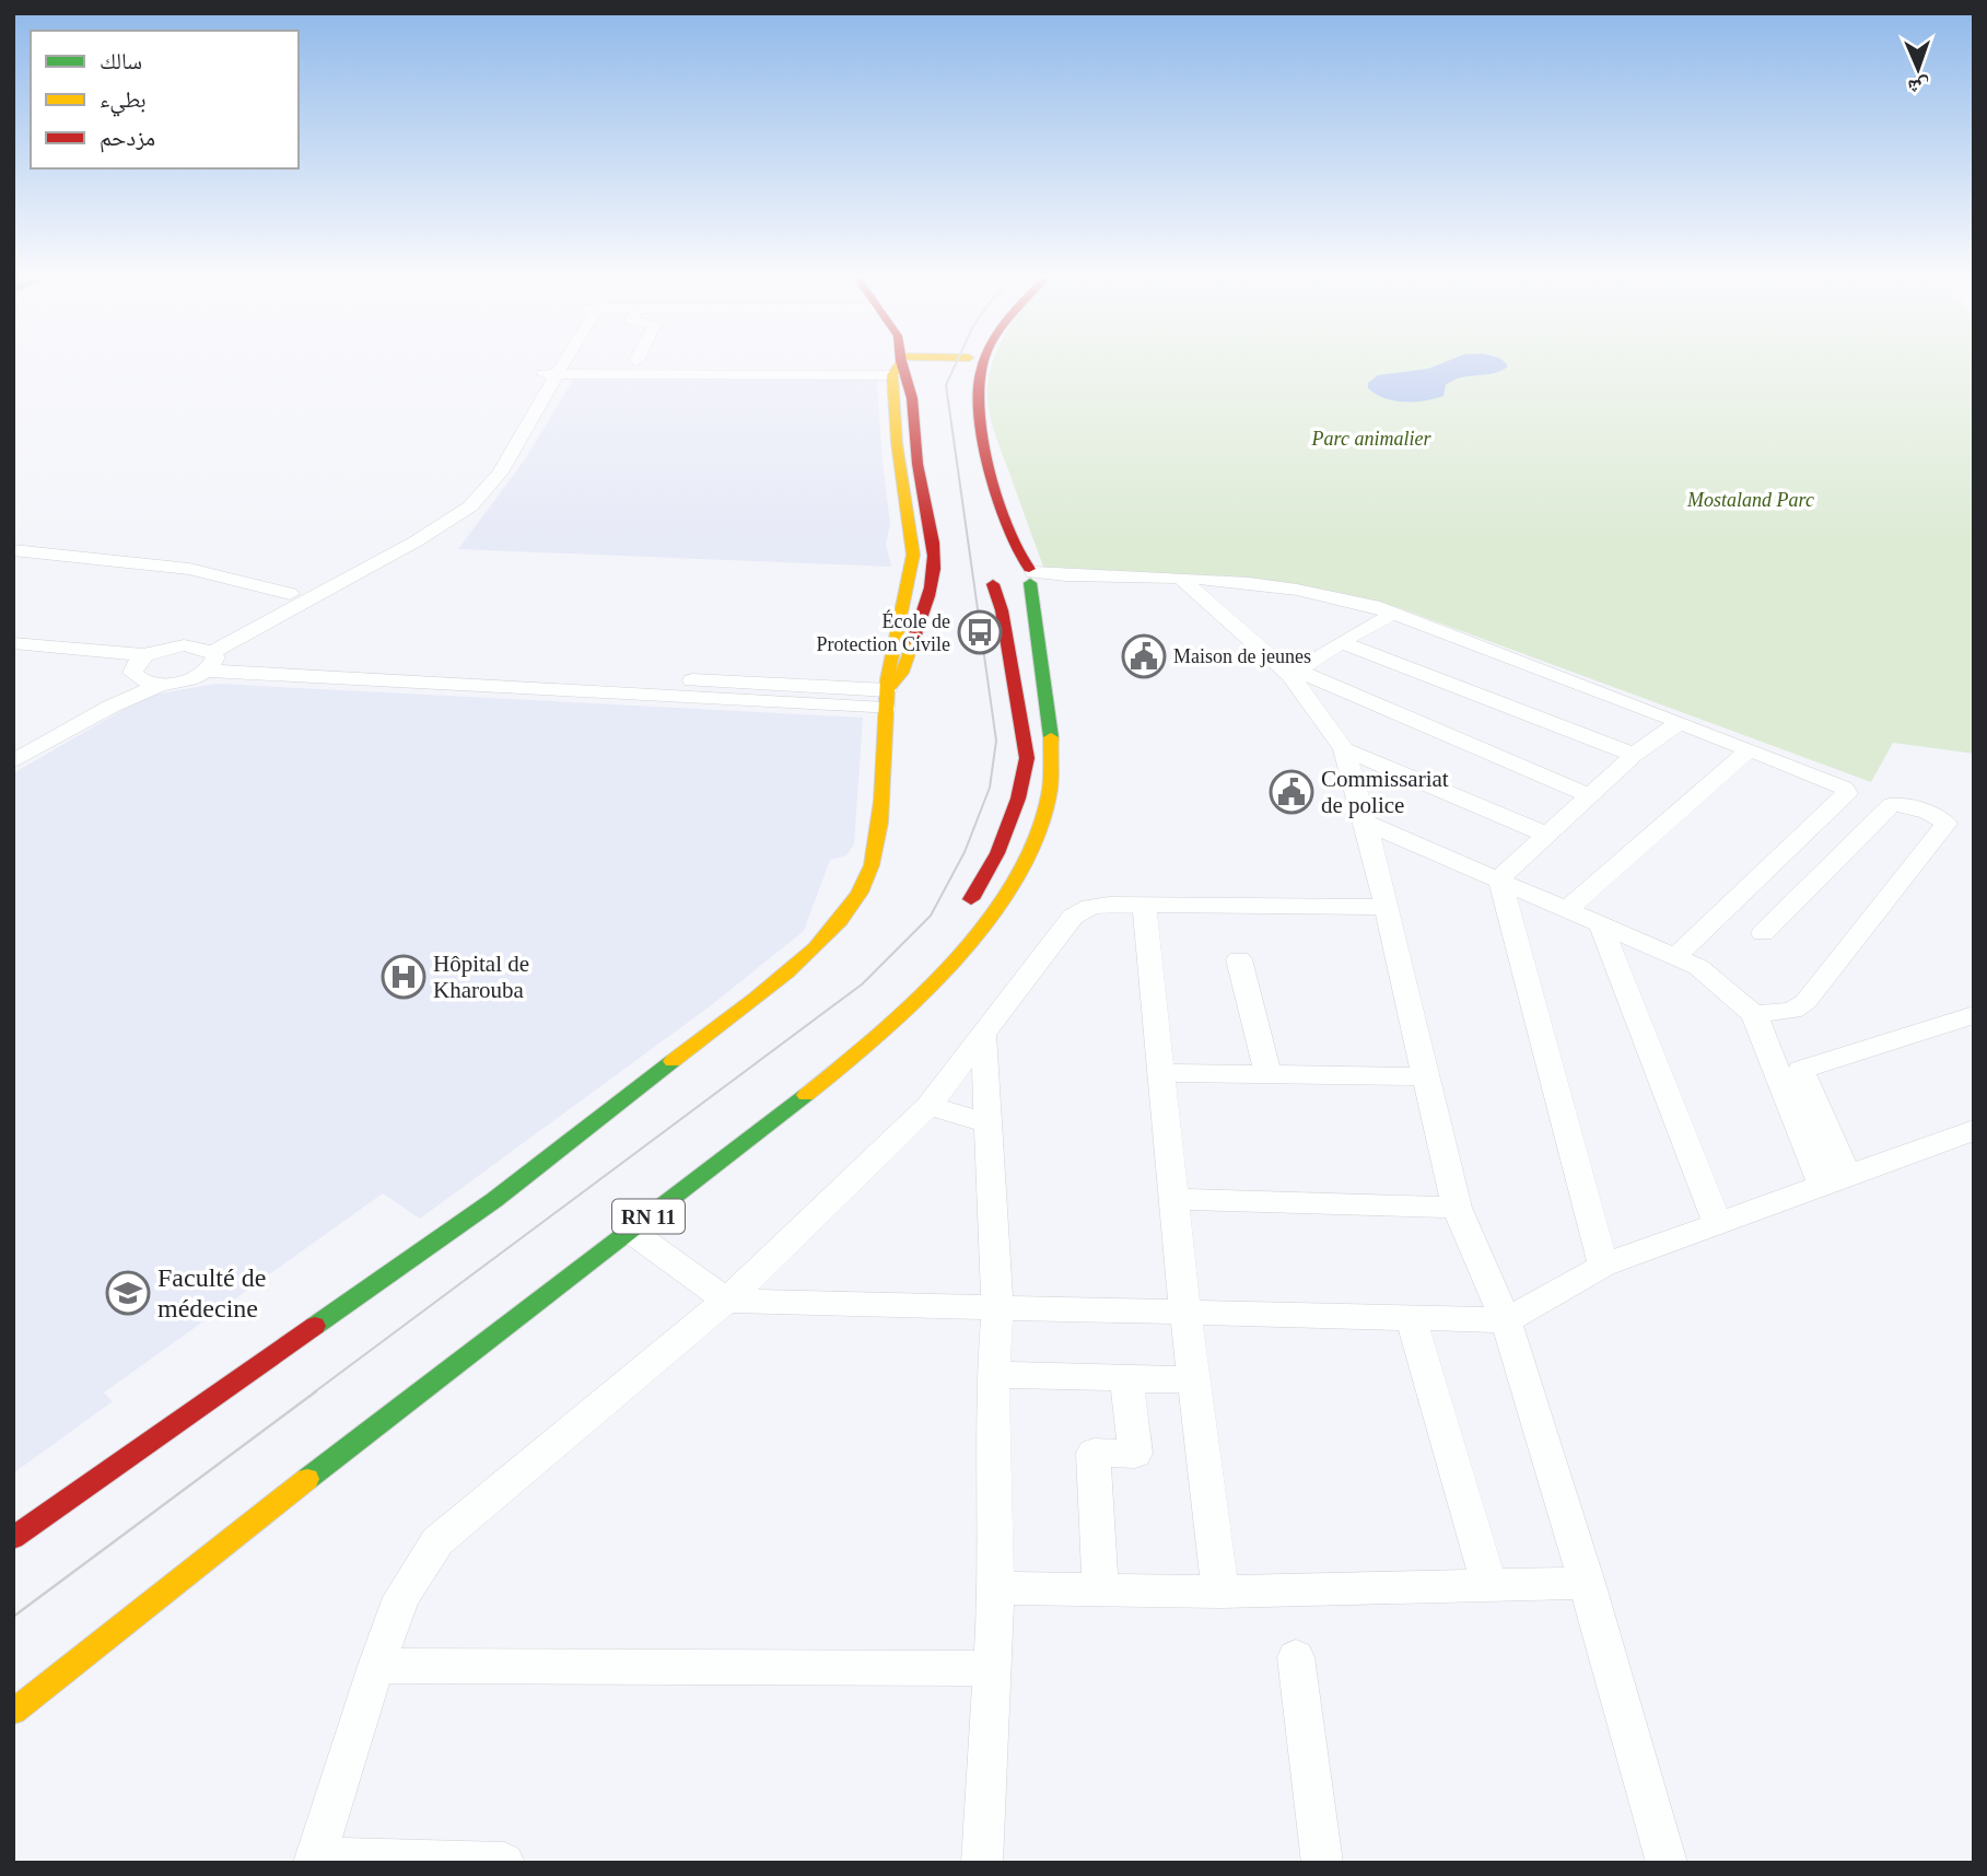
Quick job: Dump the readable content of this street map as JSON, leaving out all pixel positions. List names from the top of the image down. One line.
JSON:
{"streets":{"main road":["RN 11"]},"parks":["Parc animalier","Mostaland Parc"],"places":{"bus stop":["École de Protection Civile"],"public building":["Maison de jeunes","Commissariat de police"],"hospital":["Hôpital de Kharouba"],"school or university":["Faculté de médecine"]},"legend":["سالك","بطيء","مزدحم"],"north":"bottom"}
